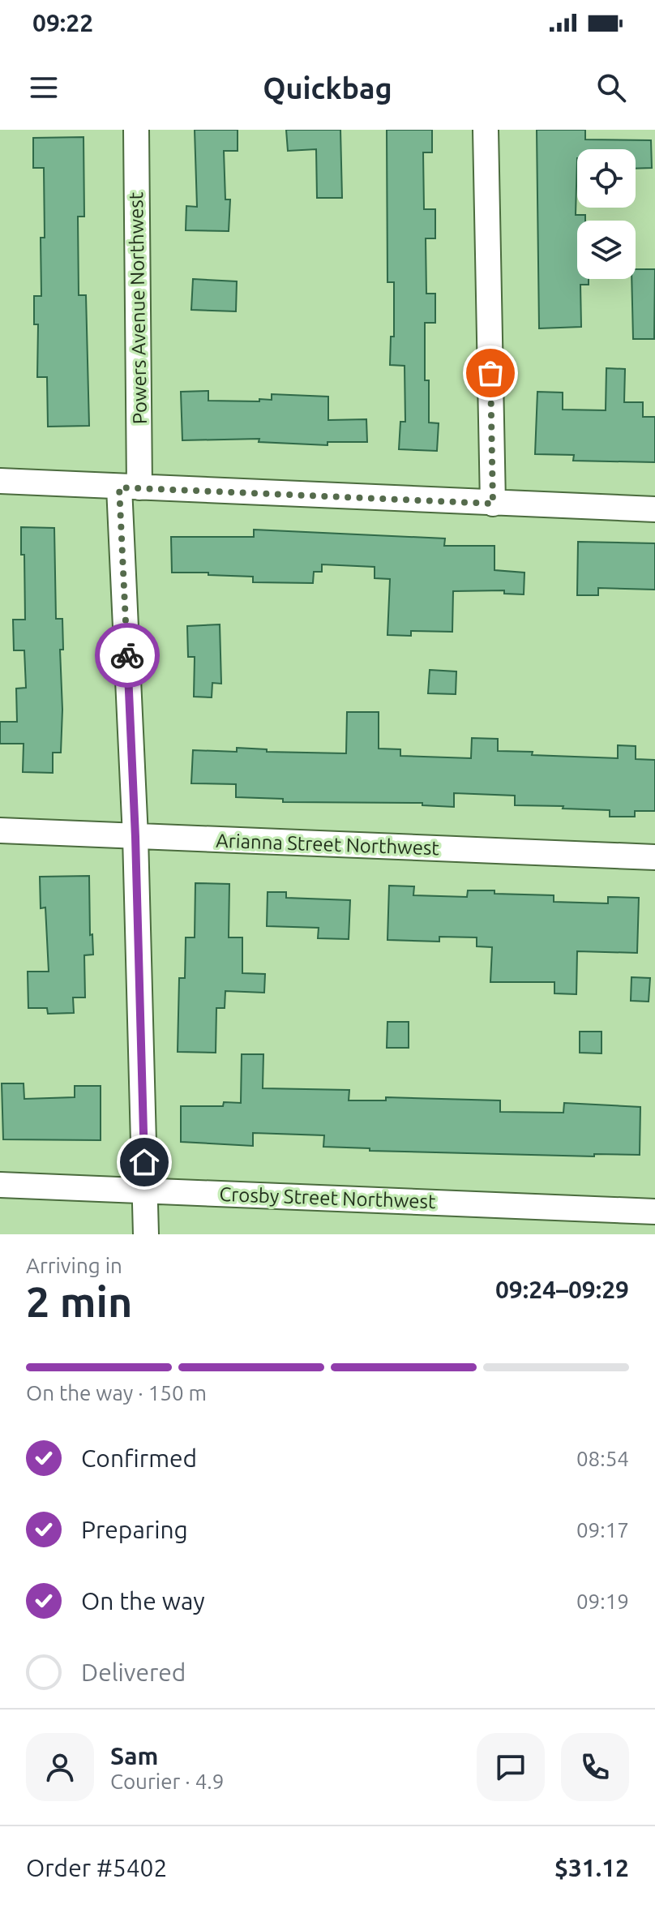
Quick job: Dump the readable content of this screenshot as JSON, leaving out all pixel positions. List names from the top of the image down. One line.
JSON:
{"streets":{"street":["Powers Avenue Northwest","Arianna Street Northwest","Crosby Street Northwest"]},"crossings":[["Powers Avenue Northwest","Arianna Street Northwest"],["Powers Avenue Northwest","Crosby Street Northwest"]],"page":{"status":"09:22","header":"Quickbag","heading":["2 min","Arriving in","09:24–09:29"],"panel":["Sam","Courier · 4.9","Order #5402","$31.12"],"bar":"On the way · 150 m","list":[["Confirmed","08:54"],["Preparing","09:17"],["On the way","09:19"],"Delivered"]}}
